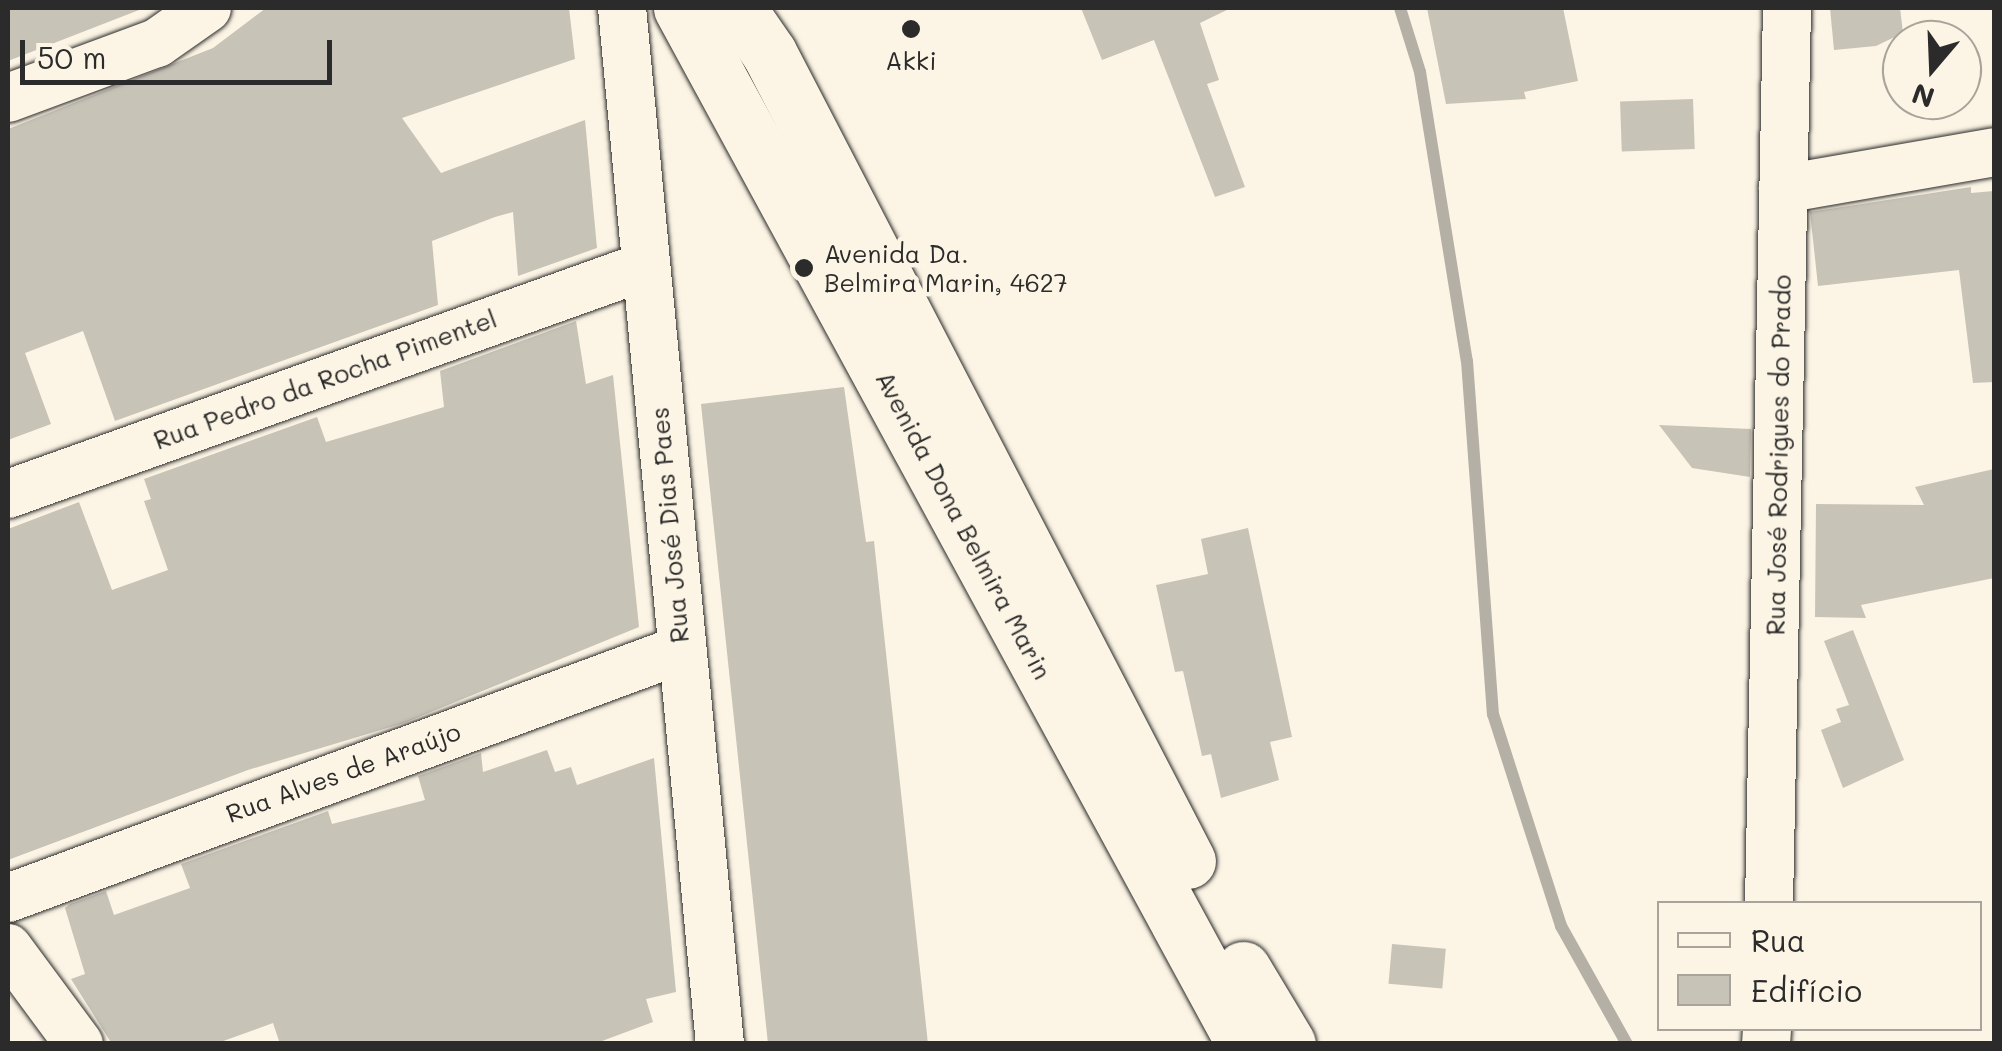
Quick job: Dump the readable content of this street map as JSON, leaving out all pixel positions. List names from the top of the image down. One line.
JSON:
{"streets":{"main road":["Avenida Dona Belmira Marin"],"street":["Rua Pedro da Rocha Pimentel","Rua José Rodrigues do Prado","Rua José Dias Paes","Rua Alves de Araújo"]},"crossings":[["Rua Pedro da Rocha Pimentel","Rua José Dias Paes"],["Rua José Dias Paes","Rua Alves de Araújo"]],"places":["Akki","Avenida Da. Belmira Marin, 4627"],"legend":["Rua","Edifício"],"scale_bar":"50 m","north":"bottom"}
